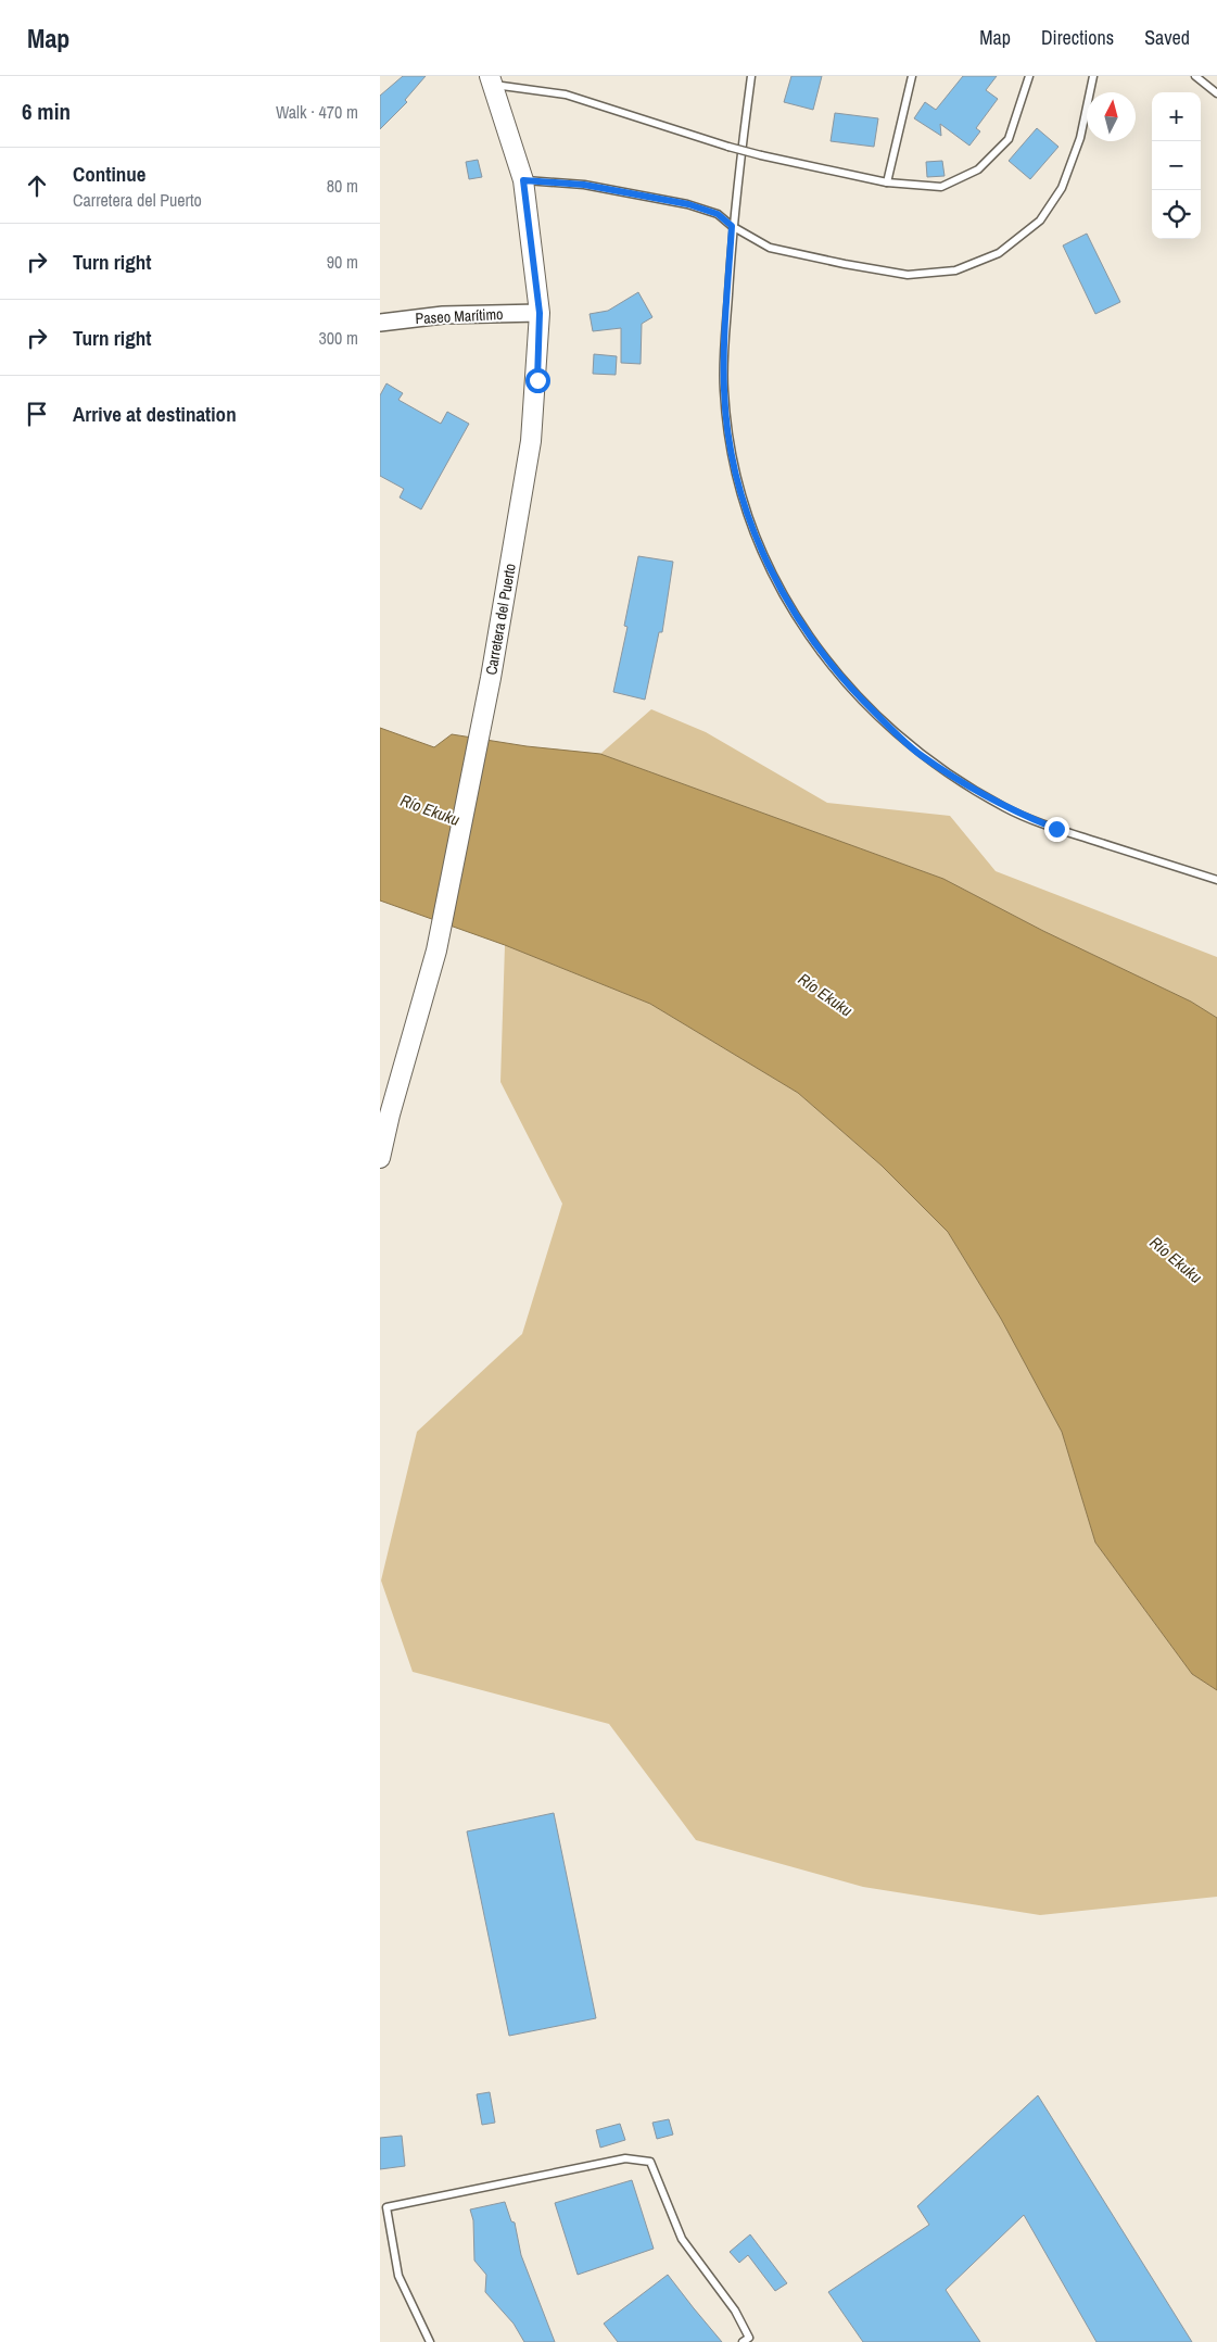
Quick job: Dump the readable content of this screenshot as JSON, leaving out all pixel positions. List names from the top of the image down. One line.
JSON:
{"streets":{"main road":["Carretera del Puerto"],"street":["Paseo Marítimo"]},"crossings":[["Paseo Marítimo","Carretera del Puerto"]],"water":["Río Ekuku"],"north":"top","page":{"header":"Map","nav":["Map","Directions","Saved"],"heading":["6 min","Walk · 470 m"],"map_buttons":["+","−"],"list":[["Continue","Carretera del Puerto","80 m"],["Turn right","90 m"],["Turn right","300 m"],"Arrive at destination"]}}
